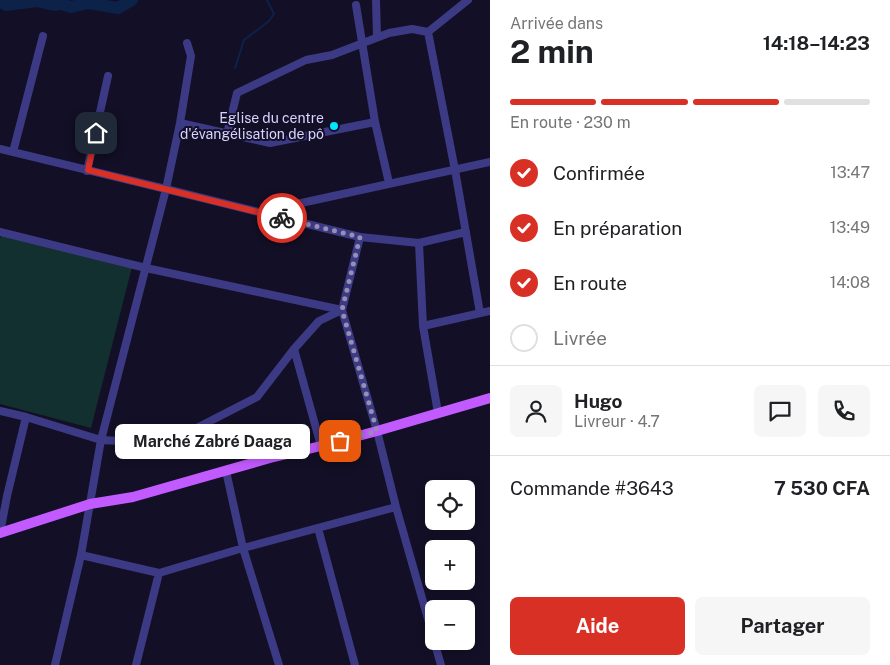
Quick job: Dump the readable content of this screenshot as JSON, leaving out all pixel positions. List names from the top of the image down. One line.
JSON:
{"places":["Eglise du centre d'évangélisation de pô","Marché Zabré Daaga"],"page":{"heading":["2 min","Arrivée dans","14:18–14:23"],"panel":["Hugo","Livreur · 4.7","Commande #3643","7 530 CFA"],"bar":"En route · 230 m","list":[["Confirmée","13:47"],["En préparation","13:49"],["En route","14:08"],"Livrée"],"bubble":"Marché Zabré Daaga","map_buttons":["+","−"],"buttons":["Aide","Partager"]}}
